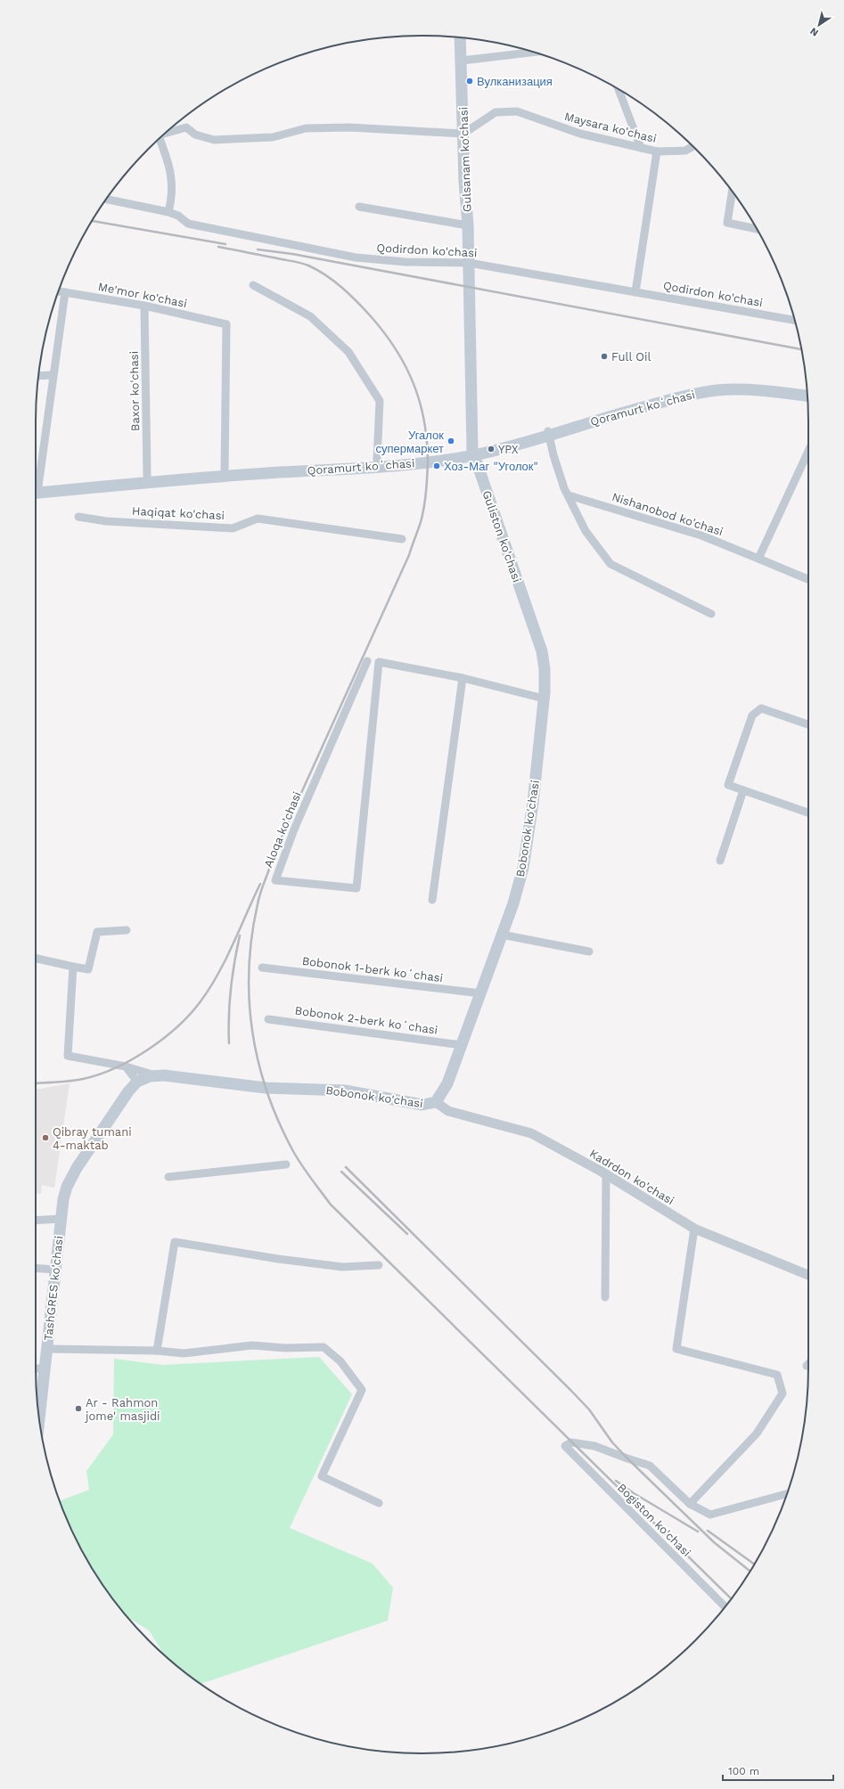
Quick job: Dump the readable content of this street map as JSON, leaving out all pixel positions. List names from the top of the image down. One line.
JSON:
{"streets":{"main road":["Gulsanam ko'chasi","Qoramurt koʻchasi","Guliston ko'chasi","Bobonok ko'chasi","TashGRES ko'chasi"],"street":["Maysara ko'chasi","Qodirdon ko'chasi","Me'mor ko'chasi","Baxor ko'chasi","Haqiqat ko'chasi","Nishanobod ko'chasi","Aloqa ko'chasi","Bobonok 1-berk koʻchasi","Bobonok 2-berk koʻchasi","Kadrdon ko'chasi","Bogiston ko'chasi"]},"crossings":[["Maysara ko'chasi","Gulsanam ko'chasi"],["Gulsanam ko'chasi","Qodirdon ko'chasi"],["Gulsanam ko'chasi","Guliston ko'chasi"],["Me'mor ko'chasi","Baxor ko'chasi"],["Me'mor ko'chasi","Qoramurt koʻchasi"],["Baxor ko'chasi","Qoramurt koʻchasi"],["Qoramurt koʻchasi","Guliston ko'chasi"],["Guliston ko'chasi","Bobonok ko'chasi"],["Bobonok ko'chasi","Bobonok 1-berk koʻchasi"],["Bobonok ko'chasi","Bobonok 2-berk koʻchasi"],["Bobonok ko'chasi","Kadrdon ko'chasi"]],"places":["Вулканизация","Full Oil","Угалок супермаркет","YPX","Хоз-Маг \"Уголок\"","Qibray tumani 4-maktab","Ar - Rahmon jome' masjidi"],"scale_bar":"100 m","north":"bottom left"}
